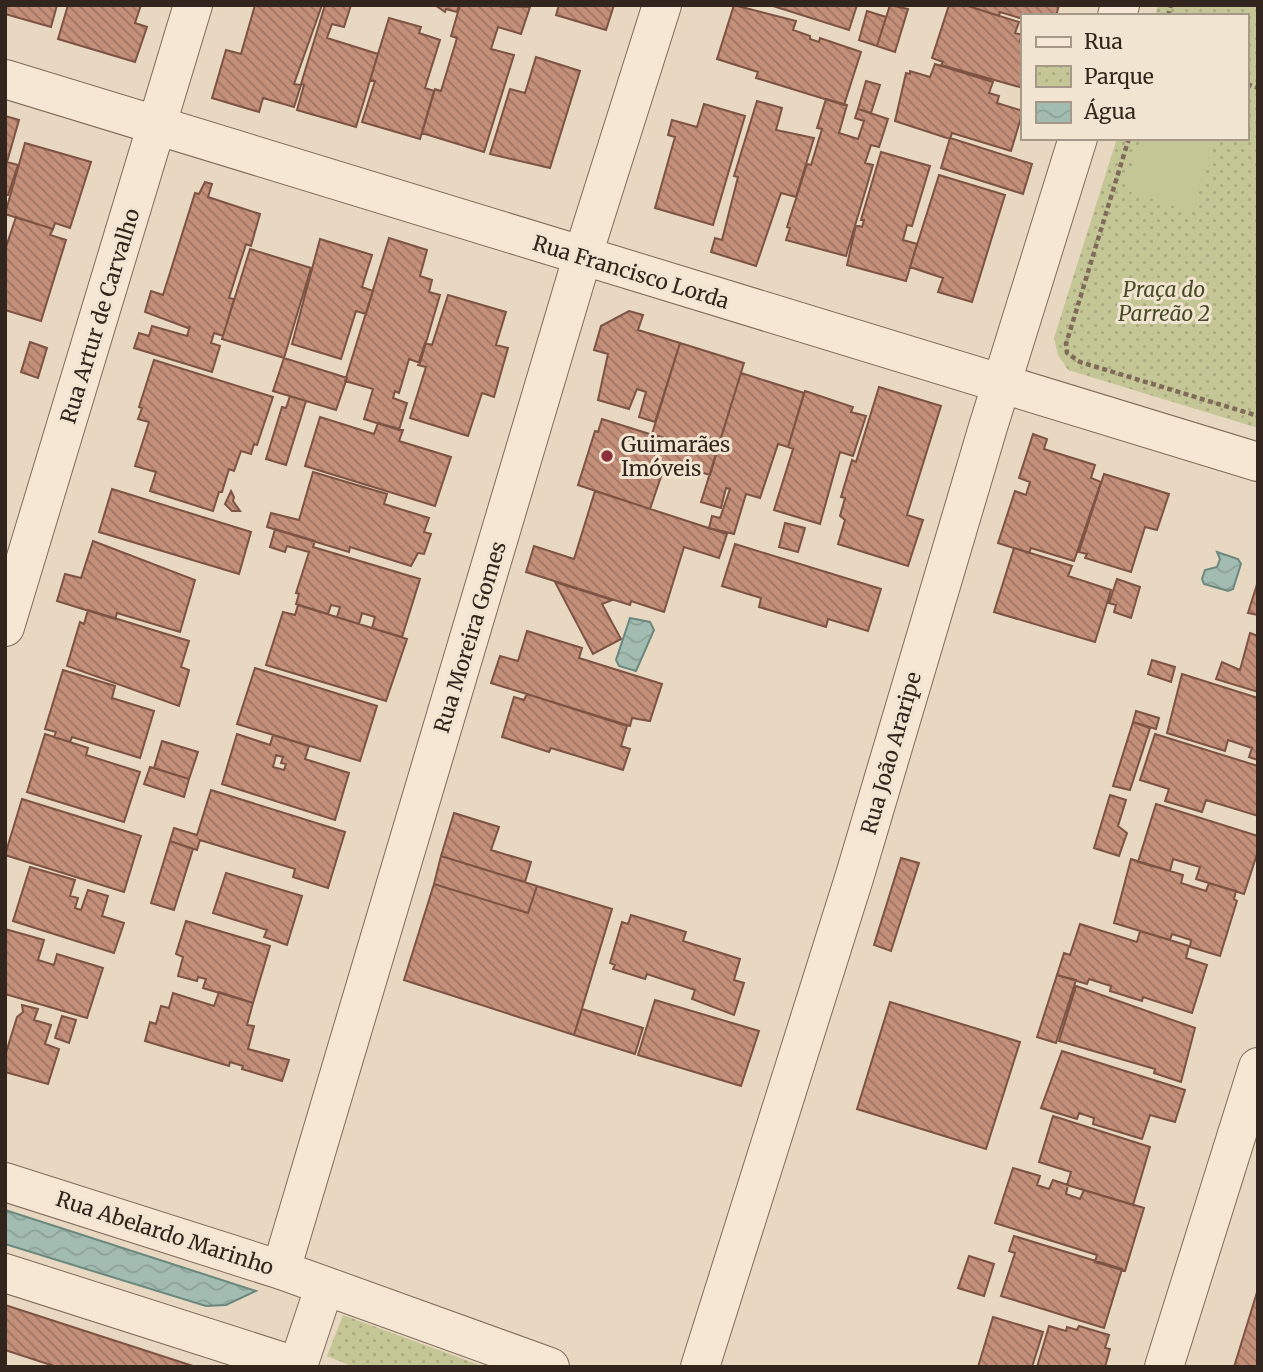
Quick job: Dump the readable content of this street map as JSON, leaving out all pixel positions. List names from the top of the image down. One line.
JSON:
{"streets":{"street":["Rua Francisco Lorda","Rua Artur de Carvalho","Rua Moreira Gomes","Rua João Araripe","Rua Abelardo Marinho"]},"crossings":[["Rua Francisco Lorda","Rua Artur de Carvalho"],["Rua Francisco Lorda","Rua Moreira Gomes"],["Rua Francisco Lorda","Rua João Araripe"],["Rua Moreira Gomes","Rua Abelardo Marinho"]],"parks":["Praça do Parreão 2"],"places":["Guimarães Imóveis"],"legend":["Rua","Parque","Água"]}
